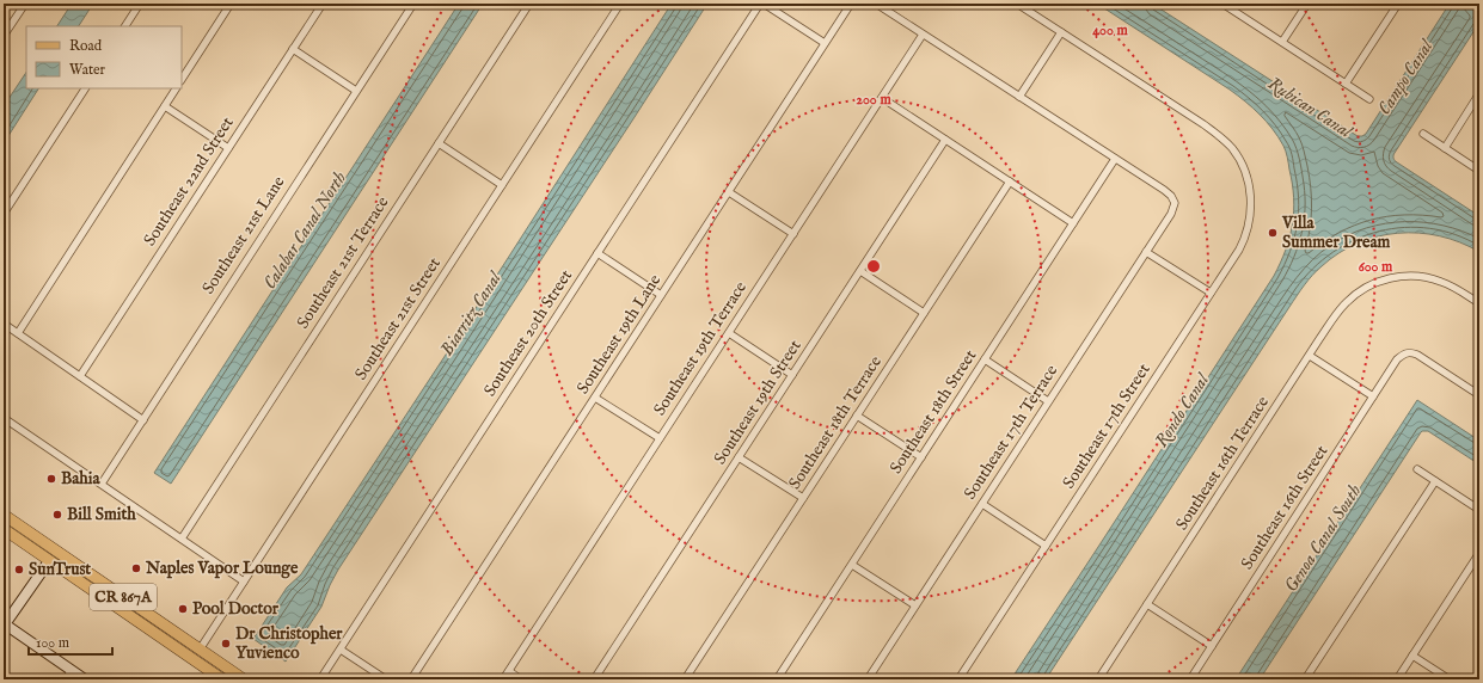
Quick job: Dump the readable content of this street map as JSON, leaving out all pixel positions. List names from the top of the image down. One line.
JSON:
{"streets":{"main road":["CR 867A"],"street":["Southeast 22nd Street","Southeast 21st Lane","Southeast 21st Terrace","Southeast 21st Street","Southeast 20th Street","Southeast 19th Lane","Southeast 19th Terrace","Southeast 19th Street","Southeast 18th Street","Southeast 18th Terrace","Southeast 17th Street","Southeast 17th Terrace","Southeast 16th Terrace","Southeast 16th Street"]},"crossings":[["Southeast 21st Street","CR 867A"],["Southeast 18th Street","Southeast 17th Terrace"]],"water":["Campo Canal","Rubican Canal","Calabar Canal North","Biarritz Canal","Rondo Canal","Genoa Canal South"],"places":["Villa Summer Dream","Bahia","Bill Smith","Naples Vapor Lounge","SunTrust","Pool Doctor","Dr Christopher Yuvienco"],"legend":["Road","Water"],"scale_bar":"100 m","rings":["400 m","200 m","600 m"]}
